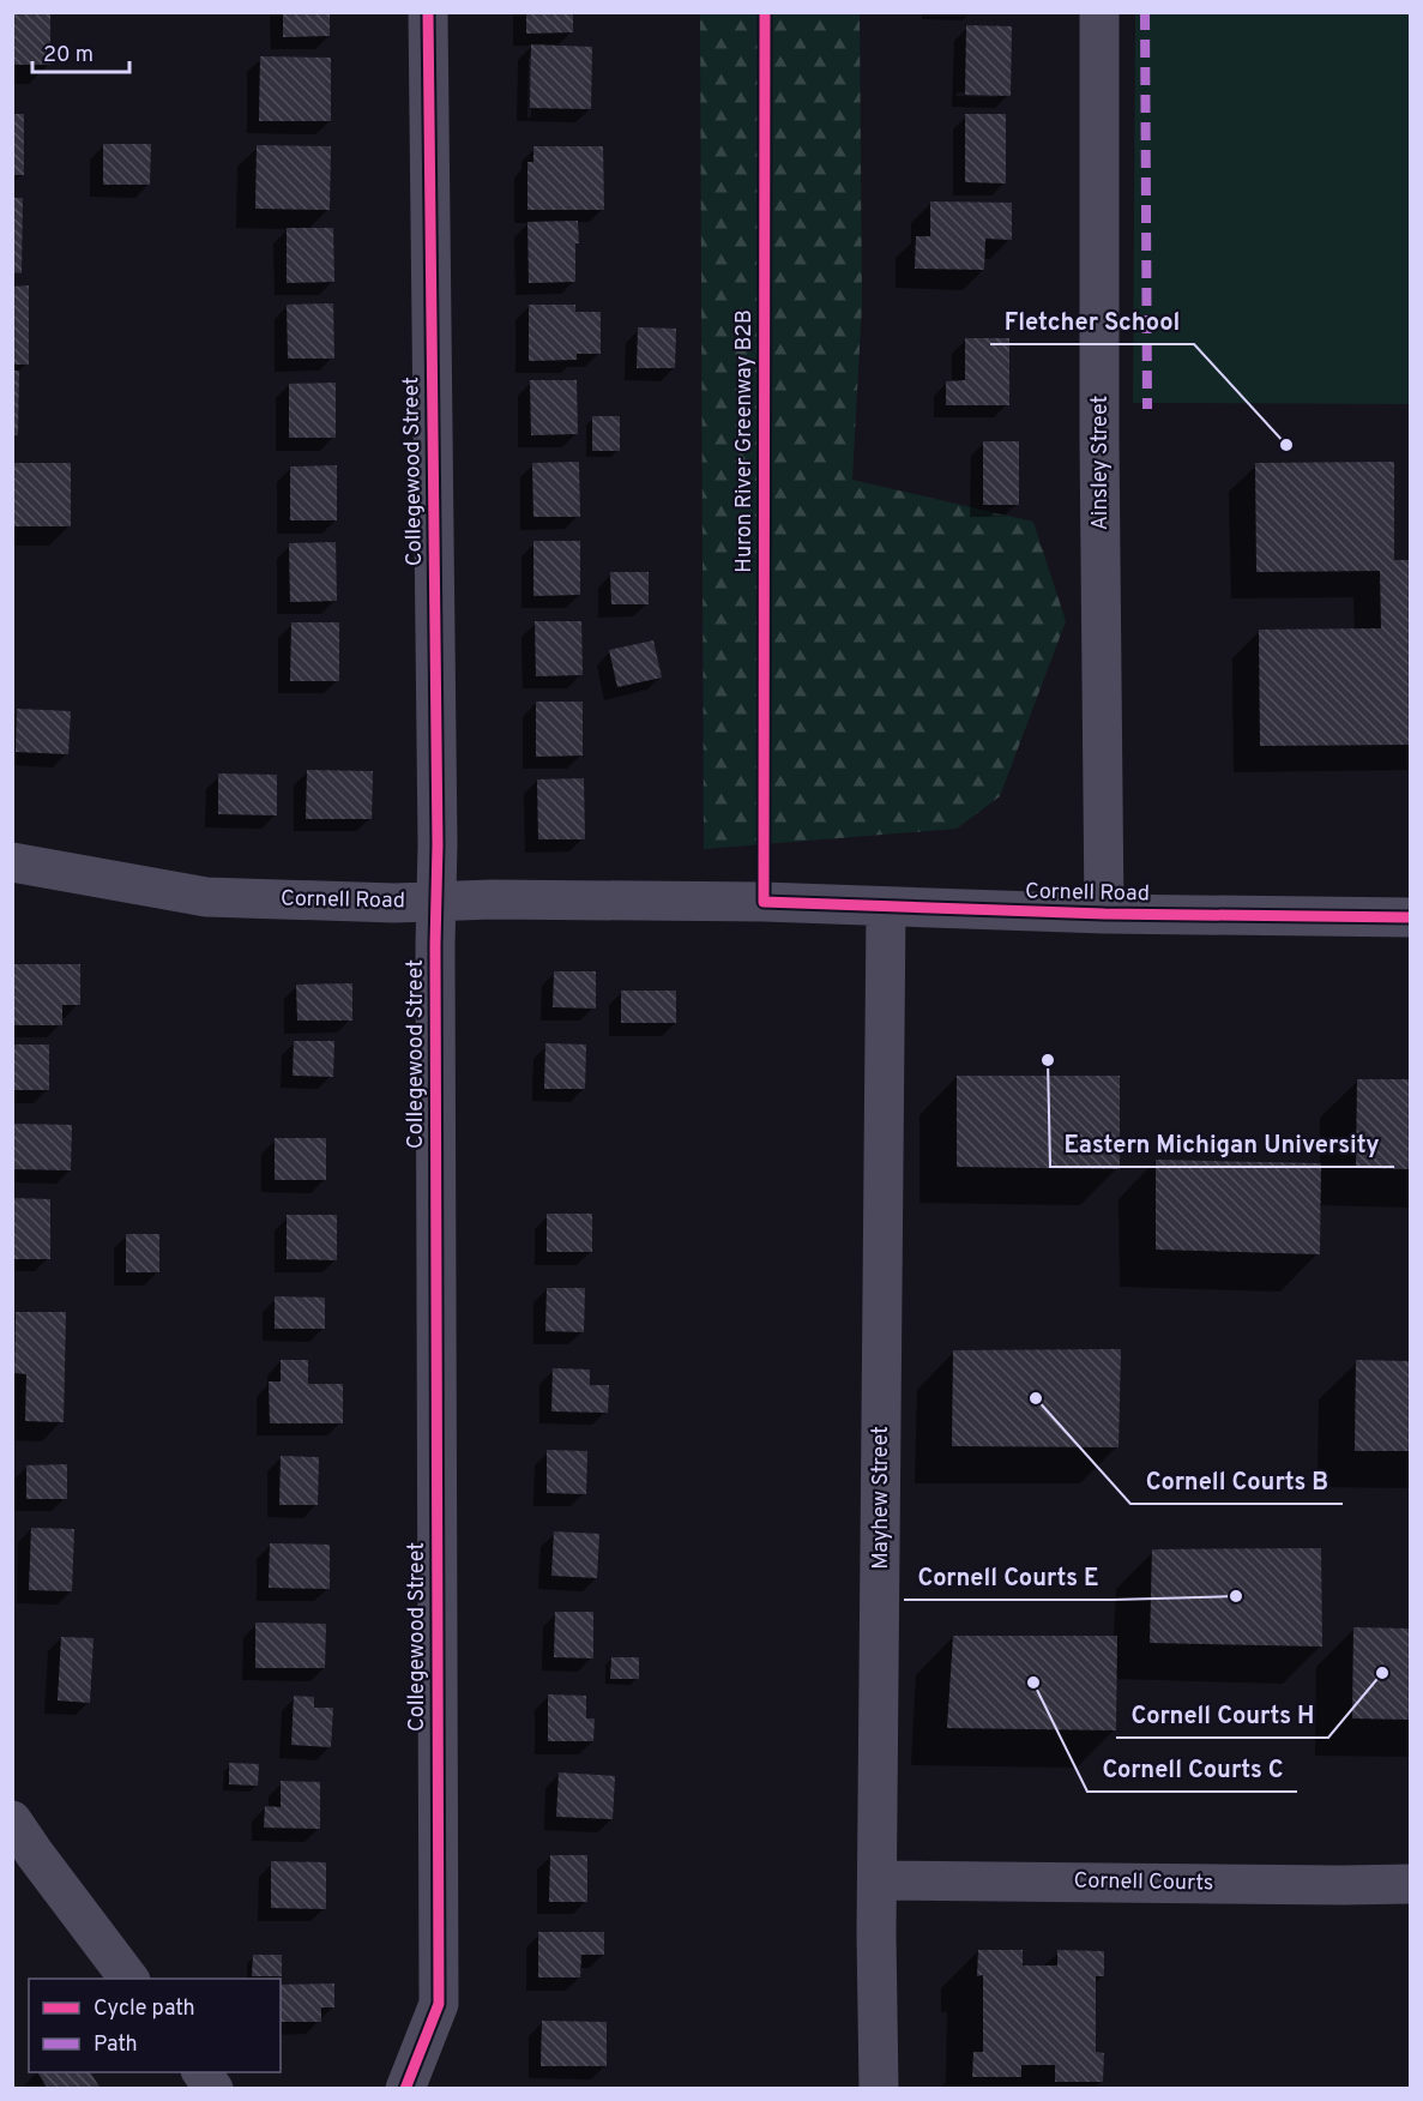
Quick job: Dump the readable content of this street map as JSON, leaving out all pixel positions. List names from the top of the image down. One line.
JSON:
{"streets":{"street":["Ainsley Street","Collegewood Street","Cornell Road","Mayhew Street","Cornell Courts"],"cycle path":["Huron River Greenway B2B"]},"crossings":[["Ainsley Street","Cornell Road"],["Collegewood Street","Cornell Road"],["Cornell Road","Mayhew Street"],["Mayhew Street","Cornell Courts"]],"places":["Fletcher School","Eastern Michigan University","Cornell Courts B","Cornell Courts E","Cornell Courts H","Cornell Courts C"],"legend":["Cycle path","Path"],"scale_bar":"20 m"}
